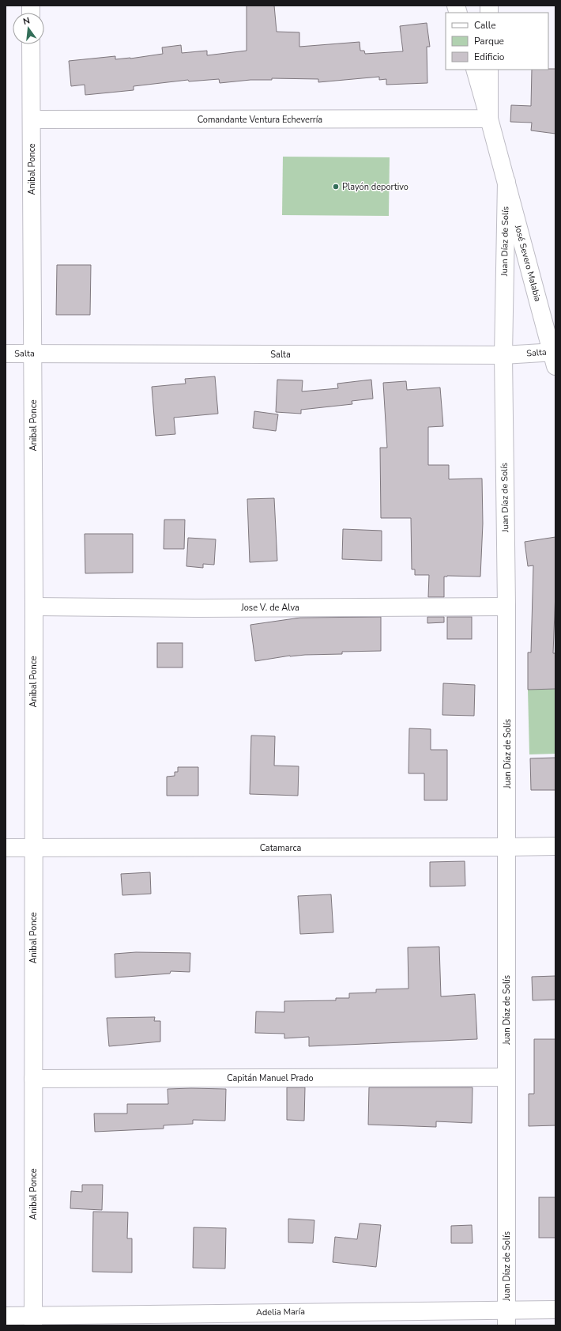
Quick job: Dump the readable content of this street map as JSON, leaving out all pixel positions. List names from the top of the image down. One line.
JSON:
{"streets":{"street":["Comandante Ventura Echeverría","Anibal Ponce","Juan Díaz de Solís","José Severo Malabia","Salta","Jose V. de Alva","Catamarca","Capitán Manuel Prado","Adelia María"]},"crossings":[["Comandante Ventura Echeverría","Anibal Ponce"],["Comandante Ventura Echeverría","José Severo Malabia"],["Anibal Ponce","Salta"],["Anibal Ponce","Jose V. de Alva"],["Anibal Ponce","Catamarca"],["Anibal Ponce","Capitán Manuel Prado"],["Anibal Ponce","Adelia María"],["Juan Díaz de Solís","José Severo Malabia"],["Juan Díaz de Solís","Salta"],["Juan Díaz de Solís","Jose V. de Alva"],["Juan Díaz de Solís","Catamarca"],["Juan Díaz de Solís","Capitán Manuel Prado"],["Juan Díaz de Solís","Adelia María"],["José Severo Malabia","Salta"]],"places":["Playón deportivo"],"legend":["Calle","Parque","Edificio"],"north":"top"}
